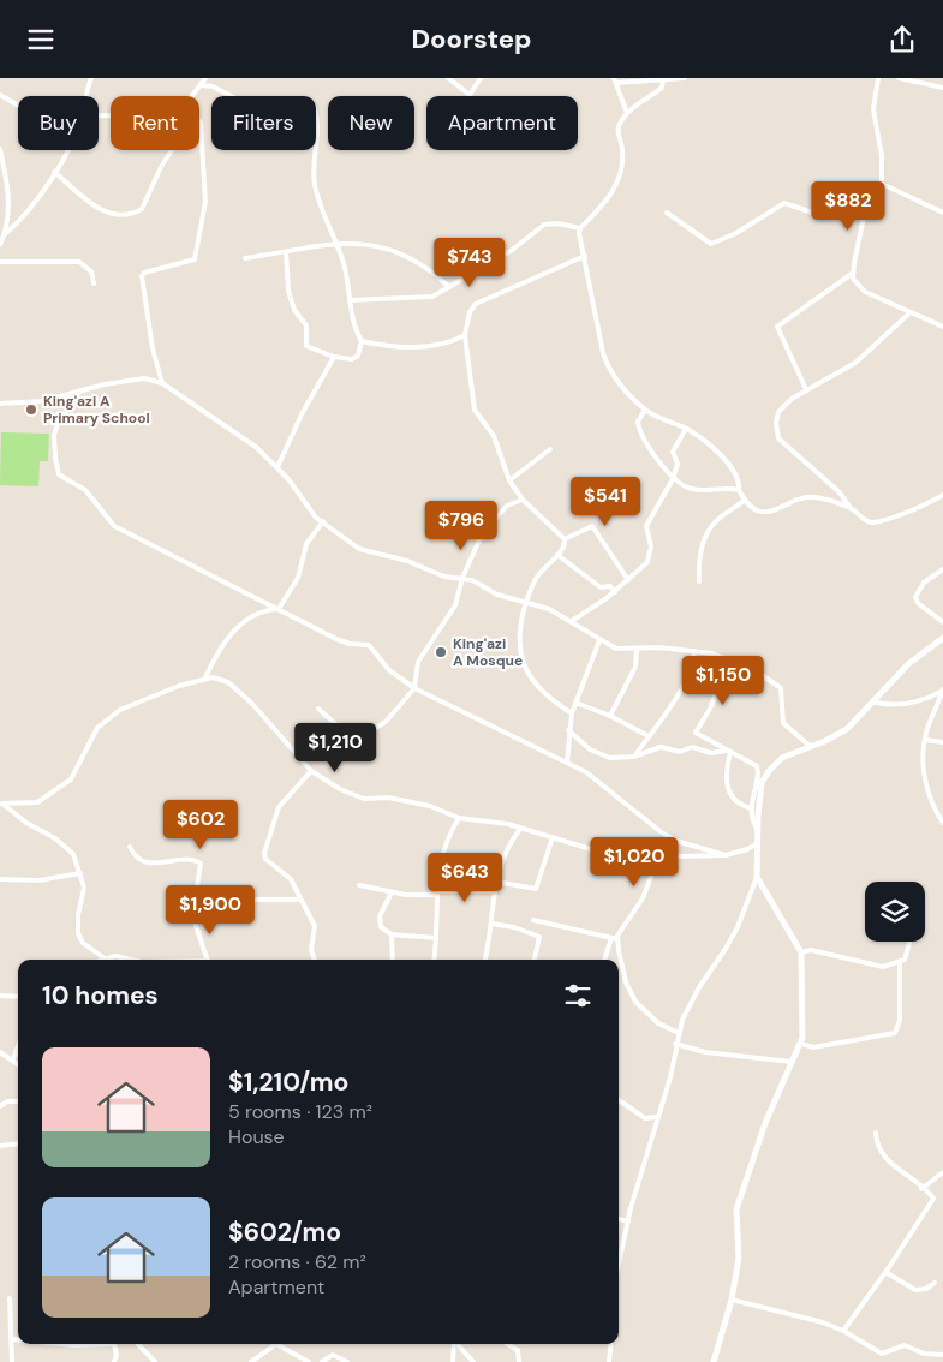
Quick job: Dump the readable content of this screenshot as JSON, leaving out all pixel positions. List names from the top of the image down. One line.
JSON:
{"places":["King'azi A Primary School","King'azi A Mosque"],"page":{"header":"Doorstep","chip":["Buy","Rent","Filters","New","Apartment"],"price":["$882","$743","$541","$796","$1,150","$1,210","$602","$1,020","$643","$1,900"],"heading":"10 homes","list":[{"name":"$1,210/mo","note":"5 rooms · 123 m² · House"},{"name":"$602/mo","note":"2 rooms · 62 m² · Apartment"}]}}
